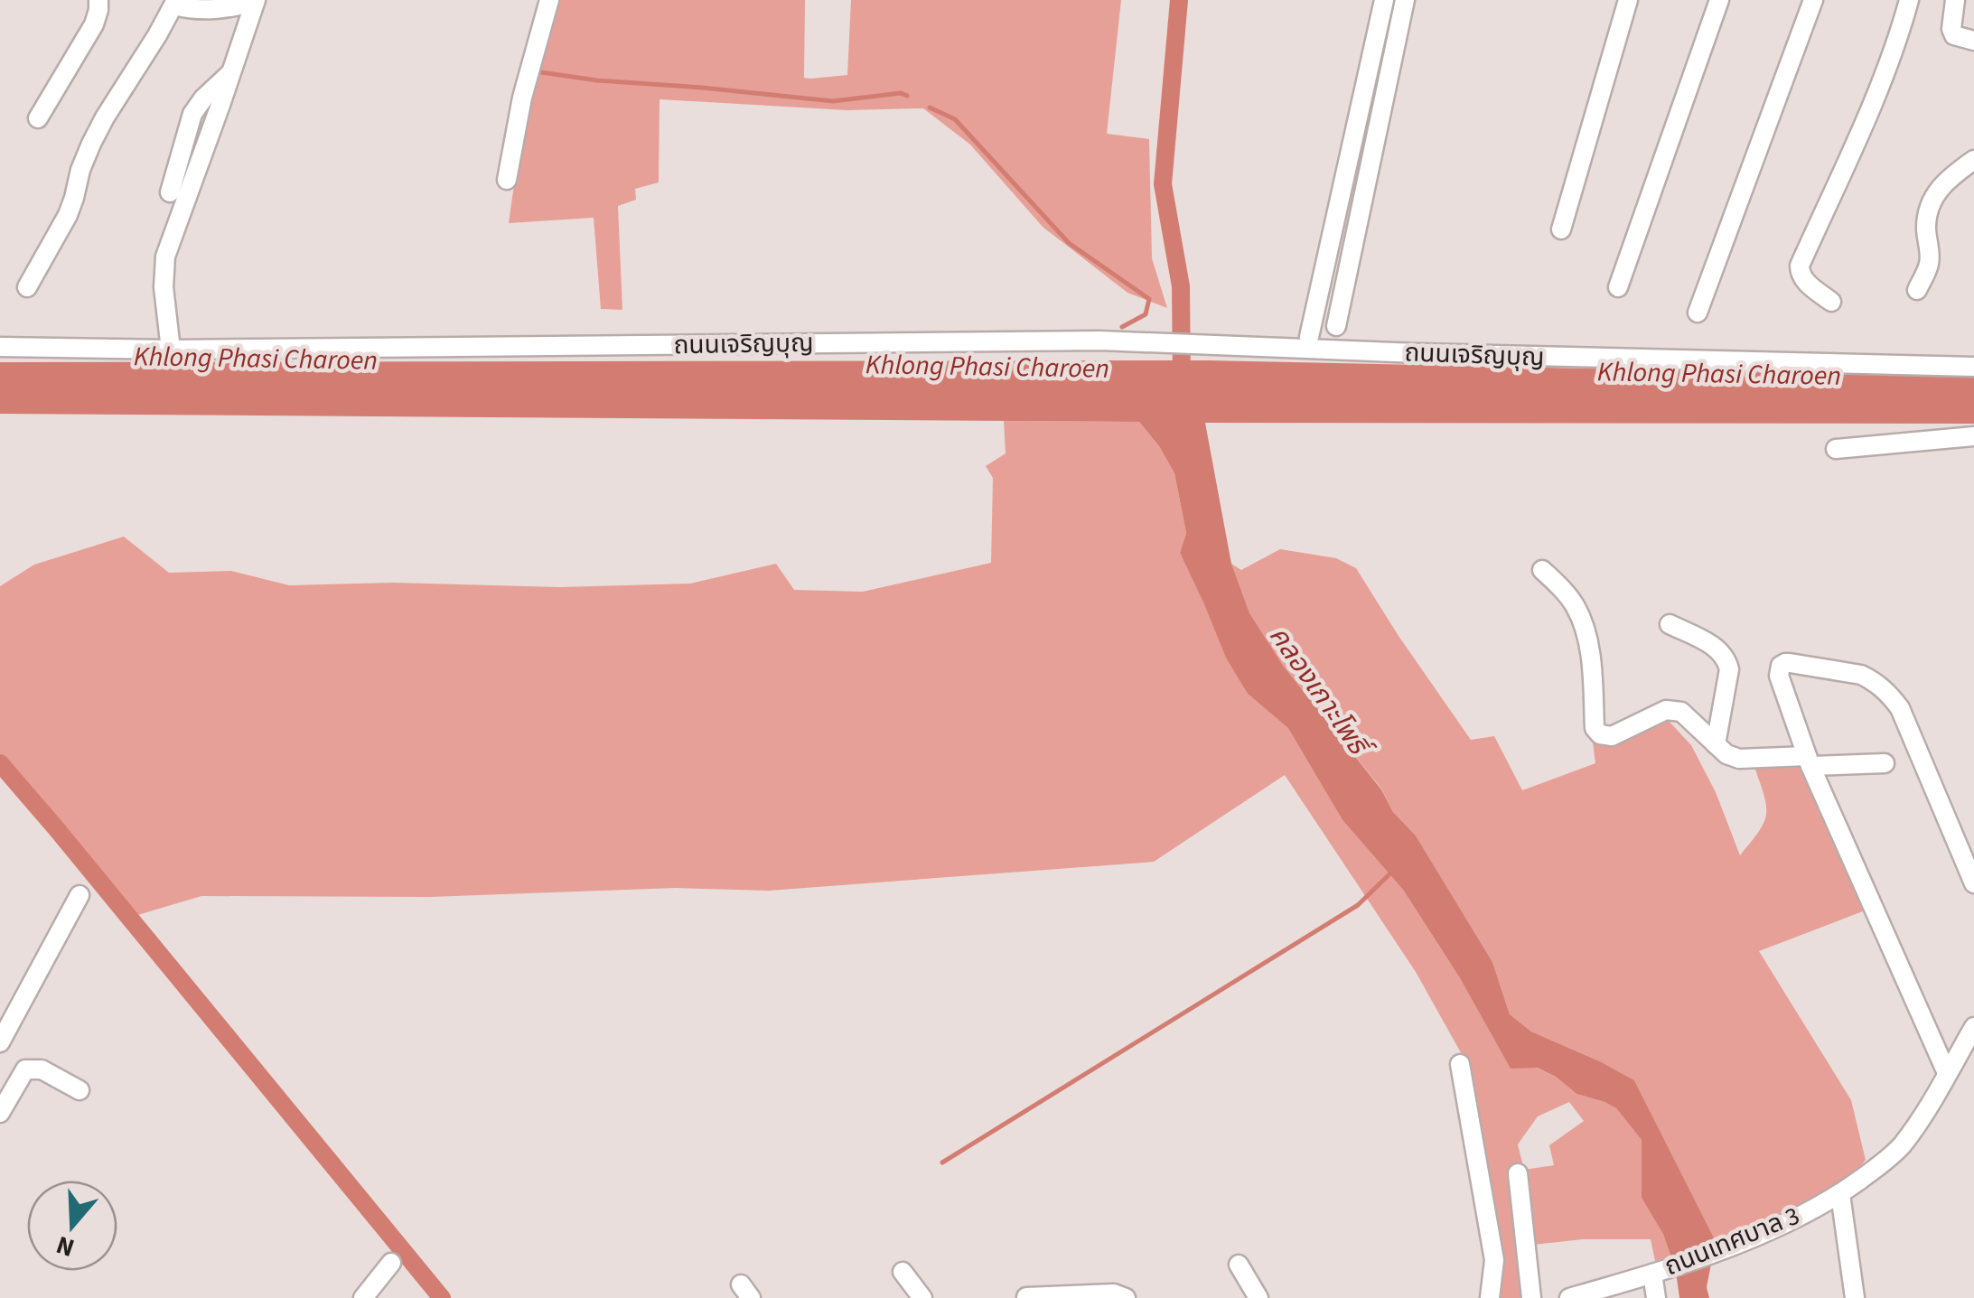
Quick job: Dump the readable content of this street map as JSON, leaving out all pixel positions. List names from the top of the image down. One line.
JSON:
{"streets":{"street":["ถนนเจริญบุญ","ถนนเทศบาล 3"]},"water":["Khlong Phasi Charoen","คลองเกาะโพธิ์"],"north":"bottom"}
